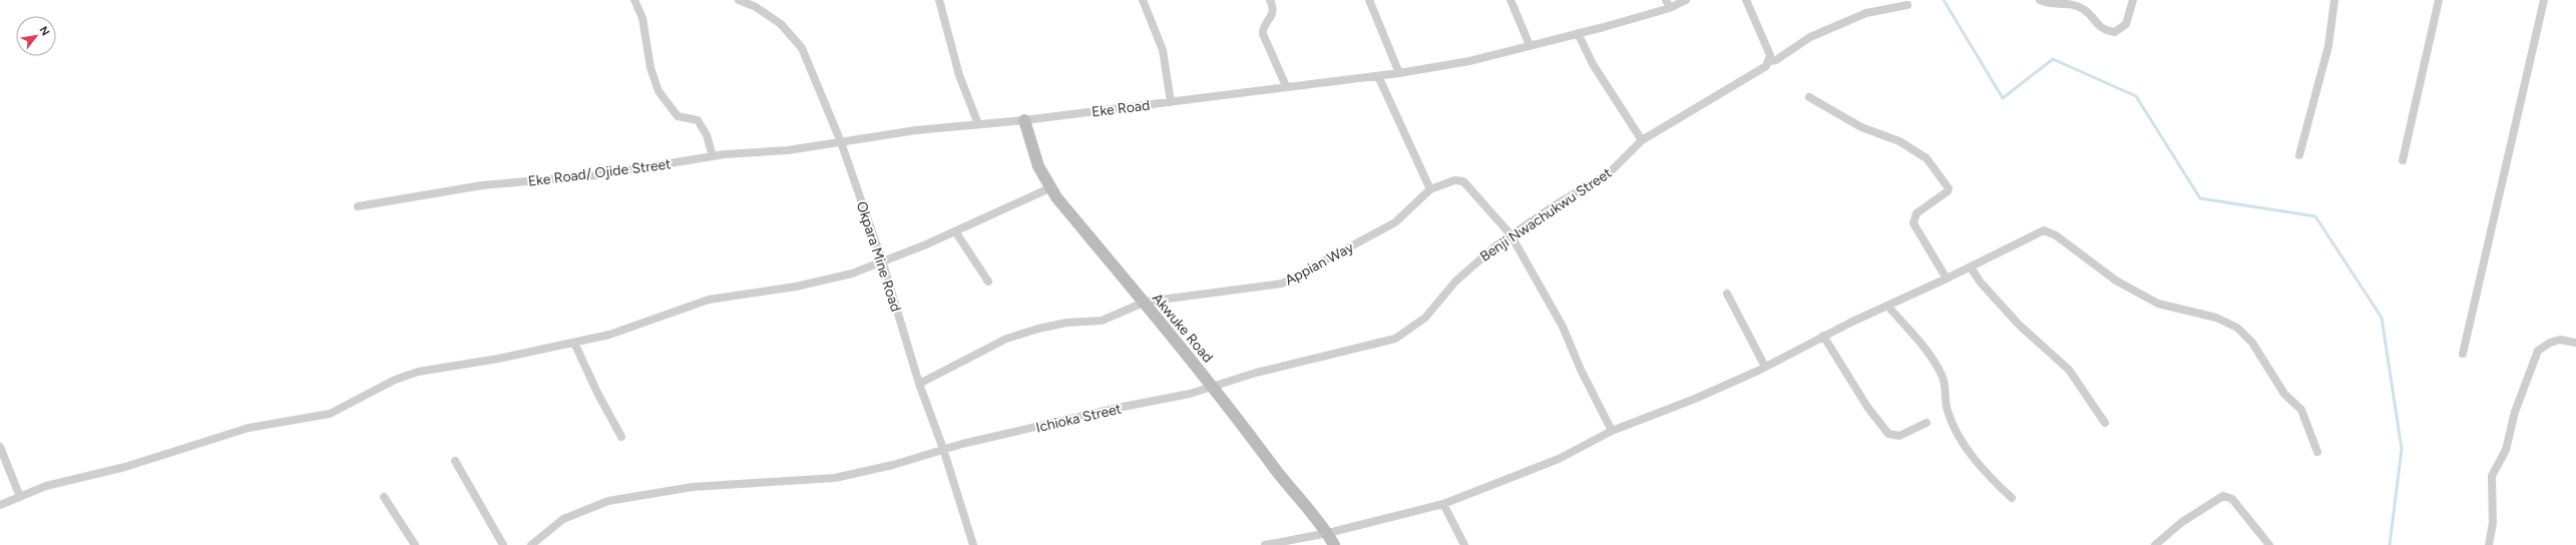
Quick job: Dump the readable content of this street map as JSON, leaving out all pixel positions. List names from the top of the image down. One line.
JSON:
{"streets":{"main road":["Akwuke Road"],"street":["Eke Road","Eke Road/ Ojide Street","Benji Nwachukwu Street","Okpara Mine Road","Appian Way","Ichioka Street"]},"crossings":[["Eke Road","Eke Road/ Ojide Street"],["Eke Road","Okpara Mine Road"],["Eke Road","Akwuke Road"],["Eke Road/ Ojide Street","Okpara Mine Road"],["Benji Nwachukwu Street","Akwuke Road"],["Benji Nwachukwu Street","Ichioka Street"],["Okpara Mine Road","Appian Way"],["Okpara Mine Road","Ichioka Street"],["Appian Way","Akwuke Road"],["Akwuke Road","Ichioka Street"]],"north":"top right"}
